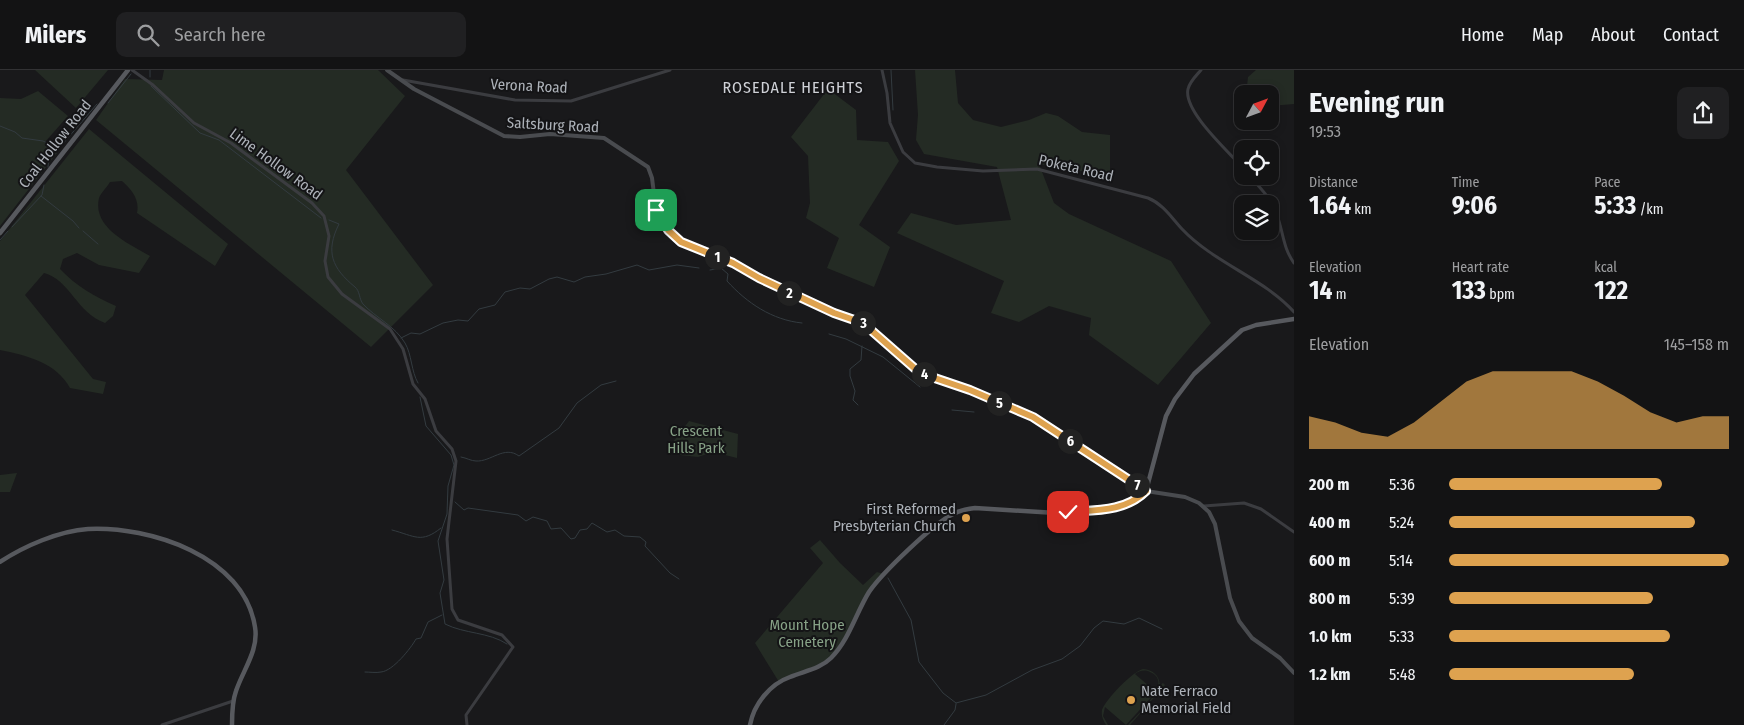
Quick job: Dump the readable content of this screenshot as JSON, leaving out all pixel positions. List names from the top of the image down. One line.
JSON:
{"streets":{"main road":["Saltsburg Road","Coal Hollow Road"],"street":["Verona Road","Lime Hollow Road","Poketa Road"]},"crossings":[["Verona Road","Saltsburg Road"]],"districts":["ROSEDALE HEIGHTS"],"parks":["Crescent Hills Park","Mount Hope Cemetery"],"places":["First Reformed Presbyterian Church","Nate Ferraco Memorial Field"],"north":"top right","page":{"header":"Milers","search":"Search here","nav":["Home","Map","About","Contact"],"heading":["Evening run","19:53"],"stats":[["Distance","1.64 km"],["Time","9:06"],["Pace","5:33 /km"],["Elevation","14 m"],["Heart rate","133 bpm"],["kcal","122"]],"pins":["1","2","3","4","5","6","7"],"chart":["Elevation","145–158 m"],"list":[{"name":"200 m","note":"5:36"},{"name":"400 m","note":"5:24"},{"name":"600 m","note":"5:14"},{"name":"800 m","note":"5:39"},{"name":"1.0 km","note":"5:33"},{"name":"1.2 km","note":"5:48"}]}}
